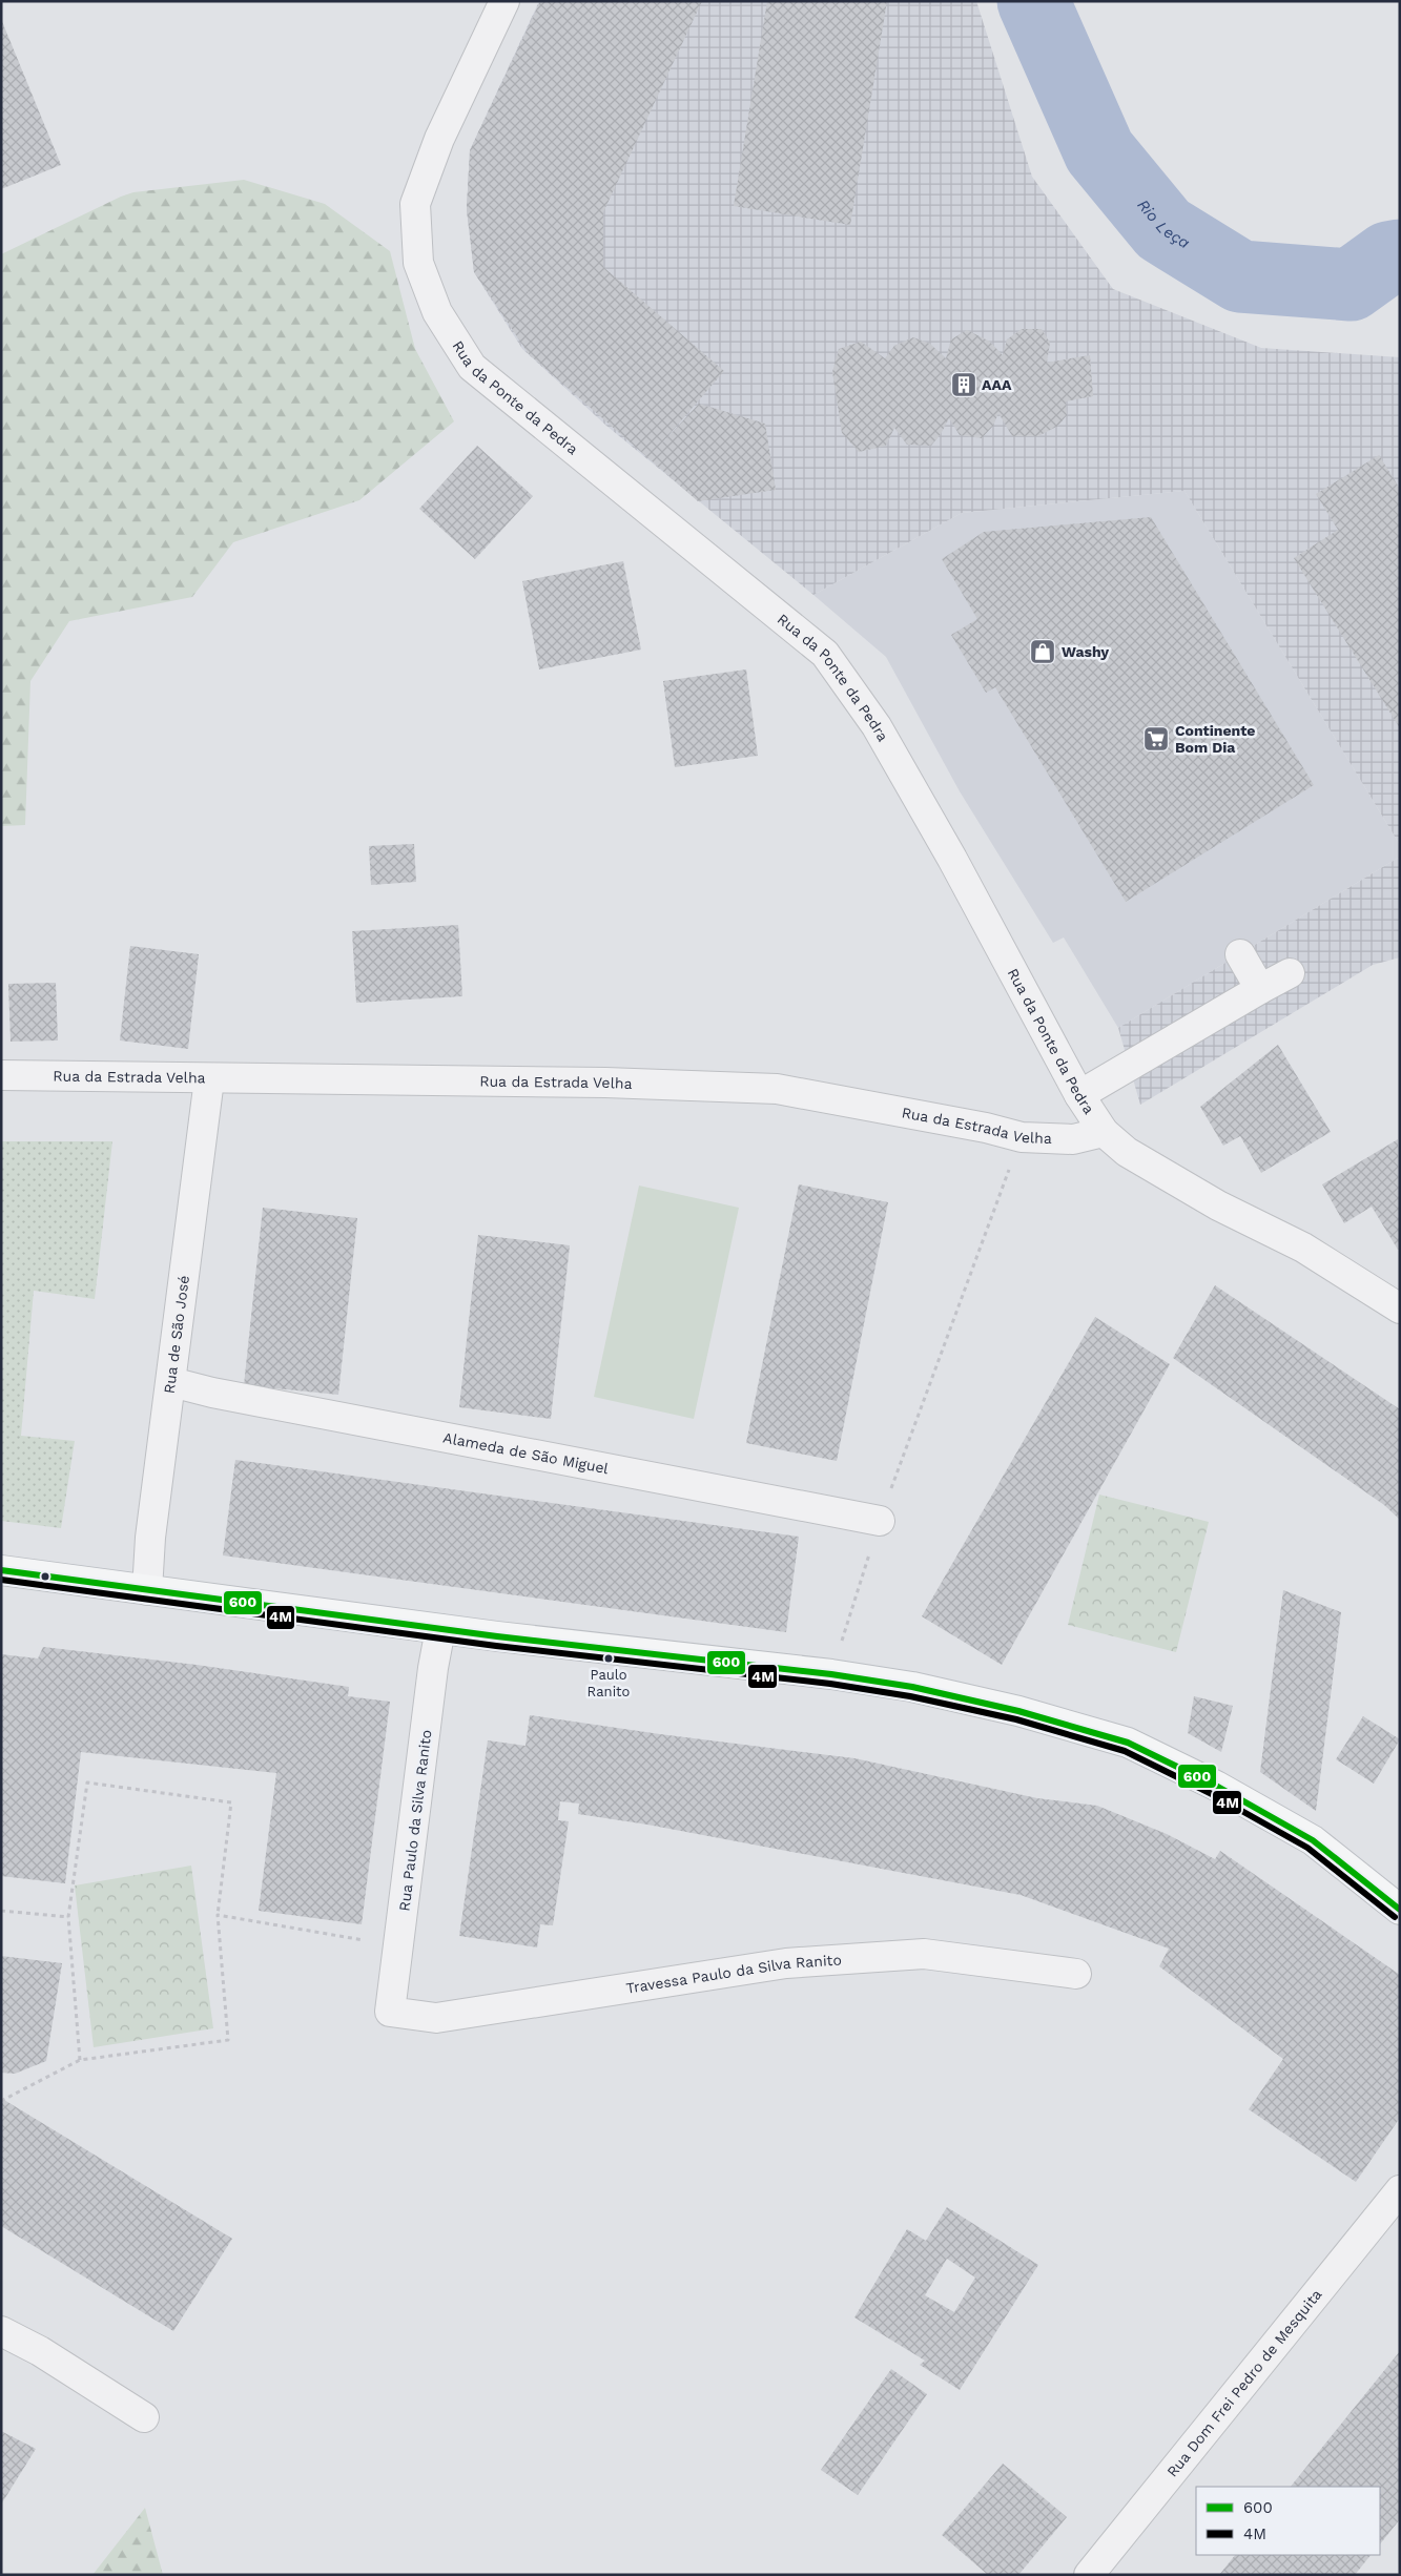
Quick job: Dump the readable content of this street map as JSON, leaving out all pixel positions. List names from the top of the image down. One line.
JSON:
{"streets":{"street":["Rua da Ponte da Pedra","Rua da Estrada Velha","Rua de São José","Alameda de São Miguel","Rua Paulo da Silva Ranito","Travessa Paulo da Silva Ranito","Rua Dom Frei Pedro de Mesquita"]},"crossings":[["Rua da Ponte da Pedra","Rua da Estrada Velha"],["Rua da Estrada Velha","Rua de São José"],["Rua de São José","Alameda de São Miguel"],["Rua Paulo da Silva Ranito","Travessa Paulo da Silva Ranito"]],"water":["Rio Leça"],"places":{"building":["AAA"],"shop":["Washy"],"supermarket":["Continente Bom Dia"],"other":["Paulo Ranito"]},"lines":["transit line 600","transit line 4M"],"legend":["600","4M"]}
